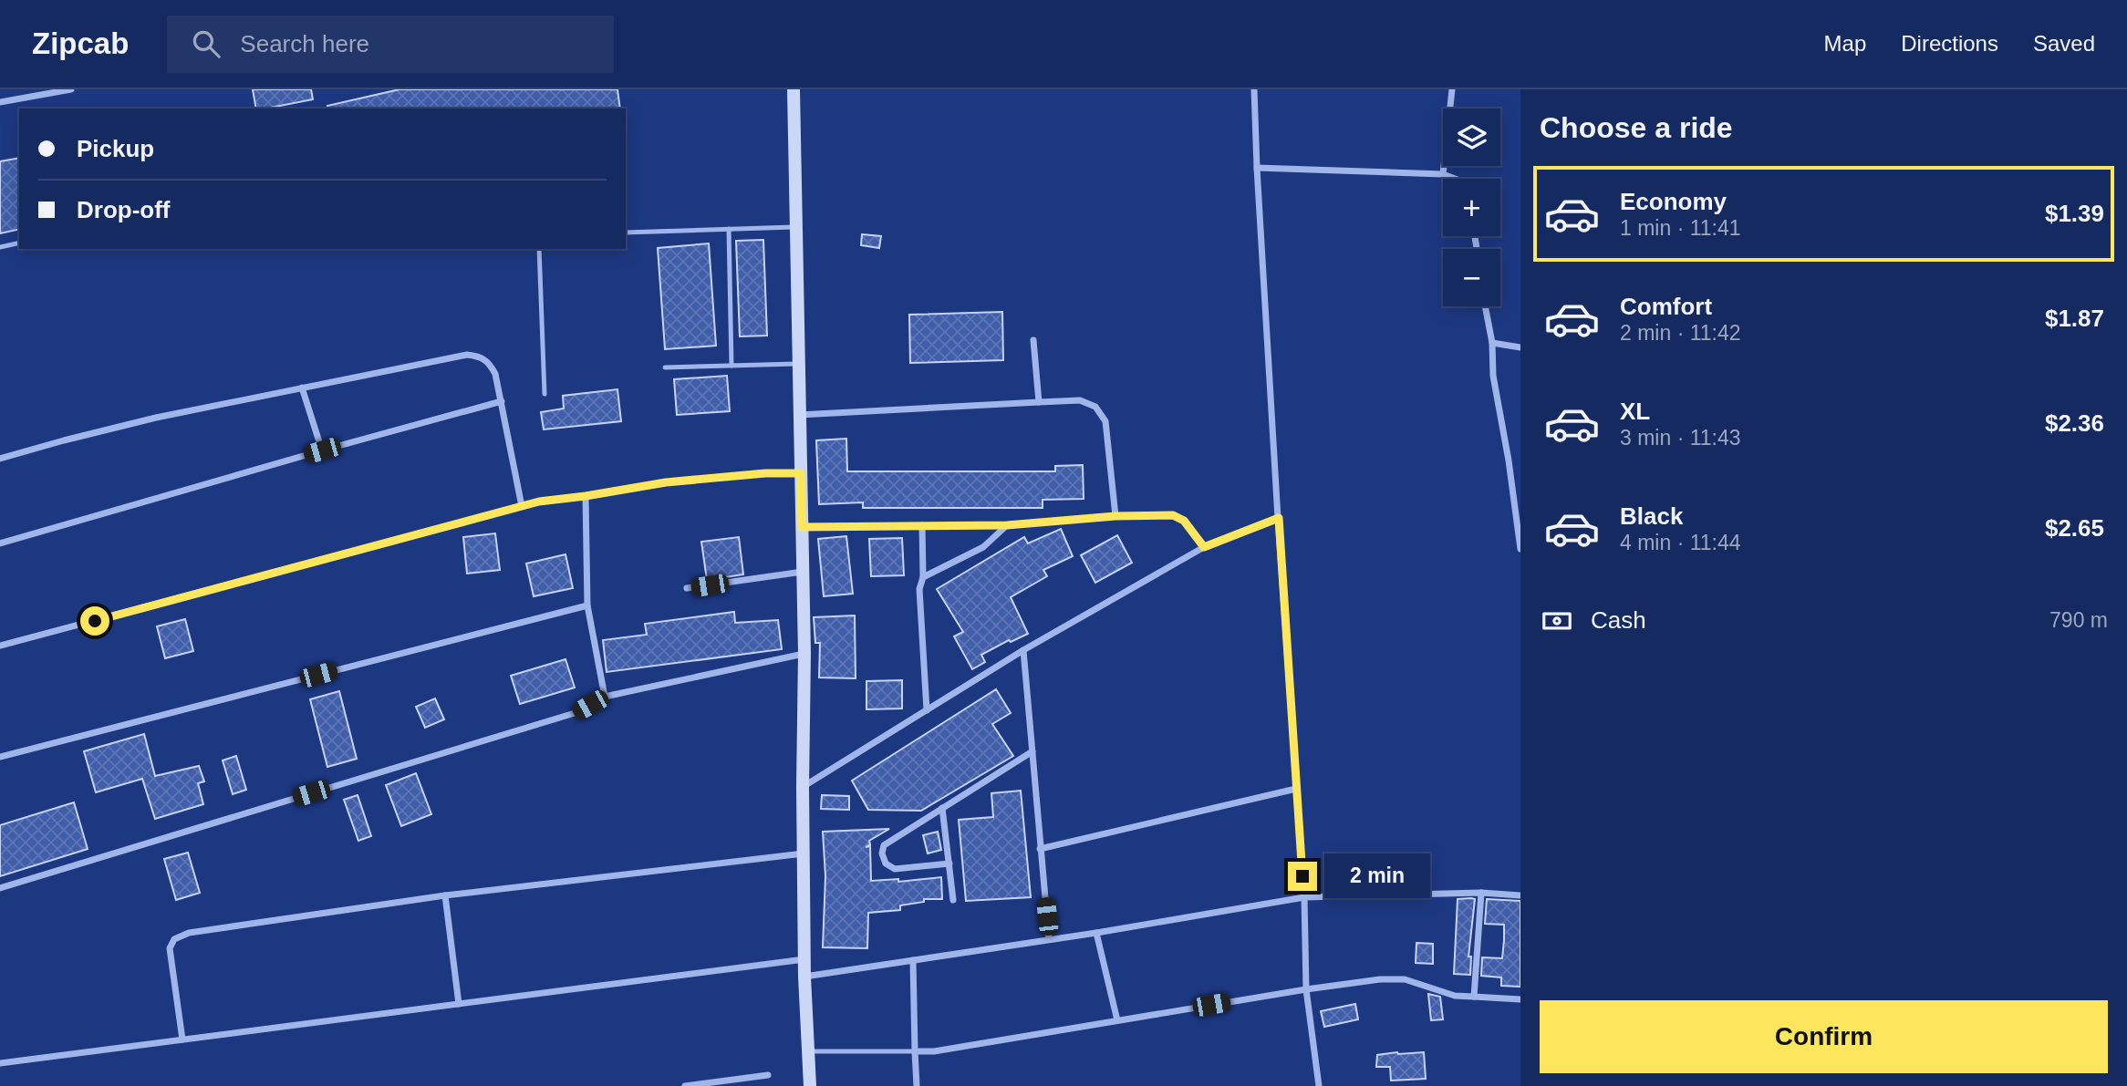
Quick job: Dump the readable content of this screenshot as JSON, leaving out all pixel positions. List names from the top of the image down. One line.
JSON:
{"page":{"header":"Zipcab","search":"Search here","nav":["Map","Directions","Saved"],"heading":"Choose a ride","map_buttons":["+","−"],"banner":["Pickup","Drop-off"],"list":[{"name":"Economy","note":"1 min · 11:41","value":"$1.39"},{"name":"Comfort","note":"2 min · 11:42","value":"$1.87"},{"name":"XL","note":"3 min · 11:43","value":"$2.36"},{"name":"Black","note":"4 min · 11:44","value":"$2.65"}],"pay":["Cash","790 m"],"bubble":"2 min","buttons":"Confirm"}}
